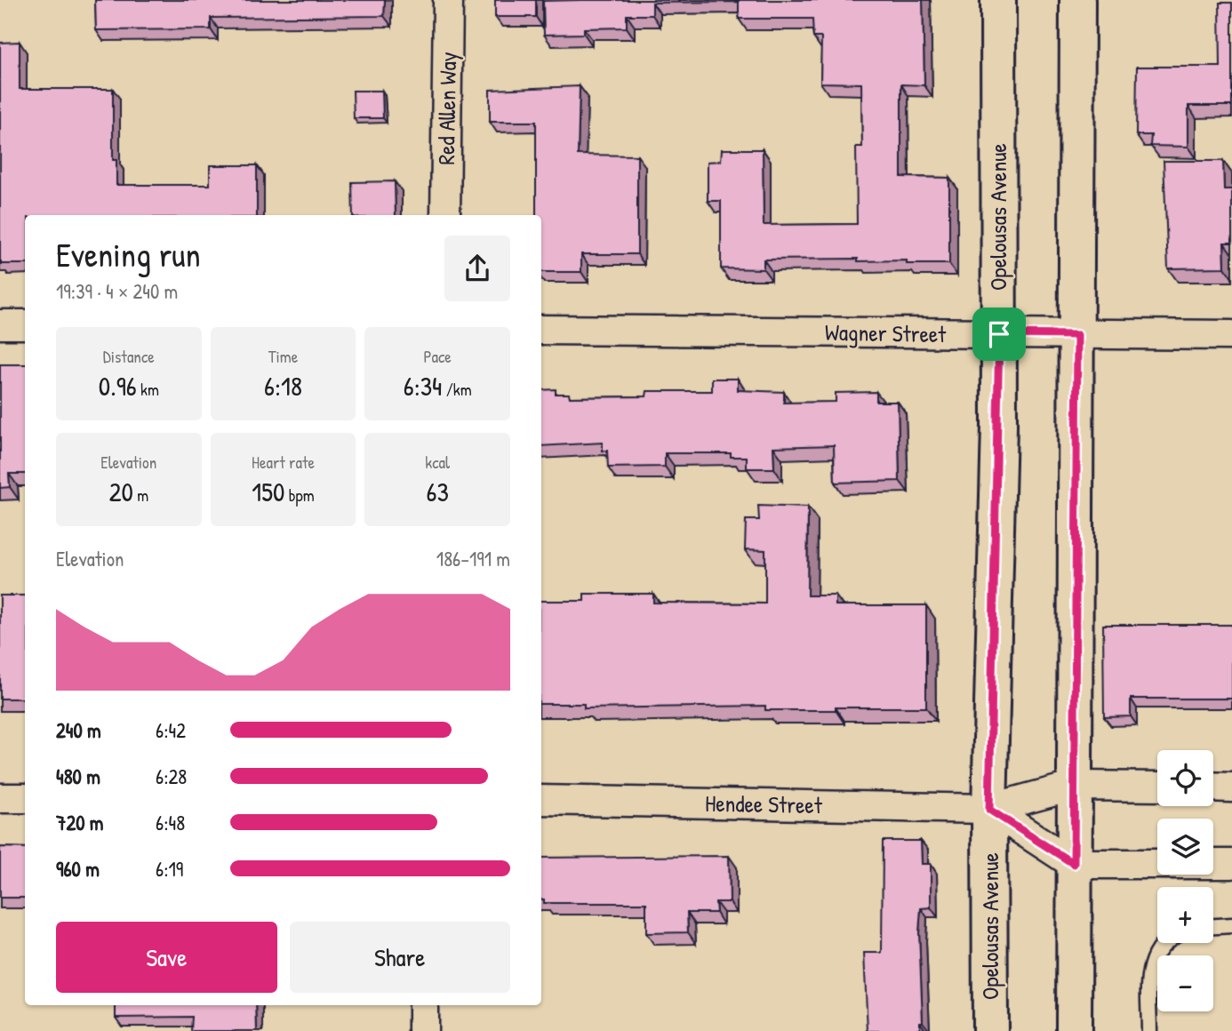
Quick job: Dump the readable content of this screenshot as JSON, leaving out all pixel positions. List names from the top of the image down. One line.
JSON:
{"streets":{"street":["Red Allen Way","Opelousas Avenue","Wagner Street","Hendee Street"]},"crossings":[["Opelousas Avenue","Wagner Street"],["Opelousas Avenue","Hendee Street"]],"page":{"heading":["Evening run","19:39 · 4 × 240 m"],"stats":[["Distance","0.96 km"],["Time","6:18"],["Pace","6:34 /km"],["Elevation","20 m"],["Heart rate","150 bpm"],["kcal","63"]],"chart":["Elevation","186–191 m"],"list":[{"name":"240 m","note":"6:42"},{"name":"480 m","note":"6:28"},{"name":"720 m","note":"6:48"},{"name":"960 m","note":"6:19"}],"map_buttons":["+","−"],"buttons":["Save","Share"]}}
